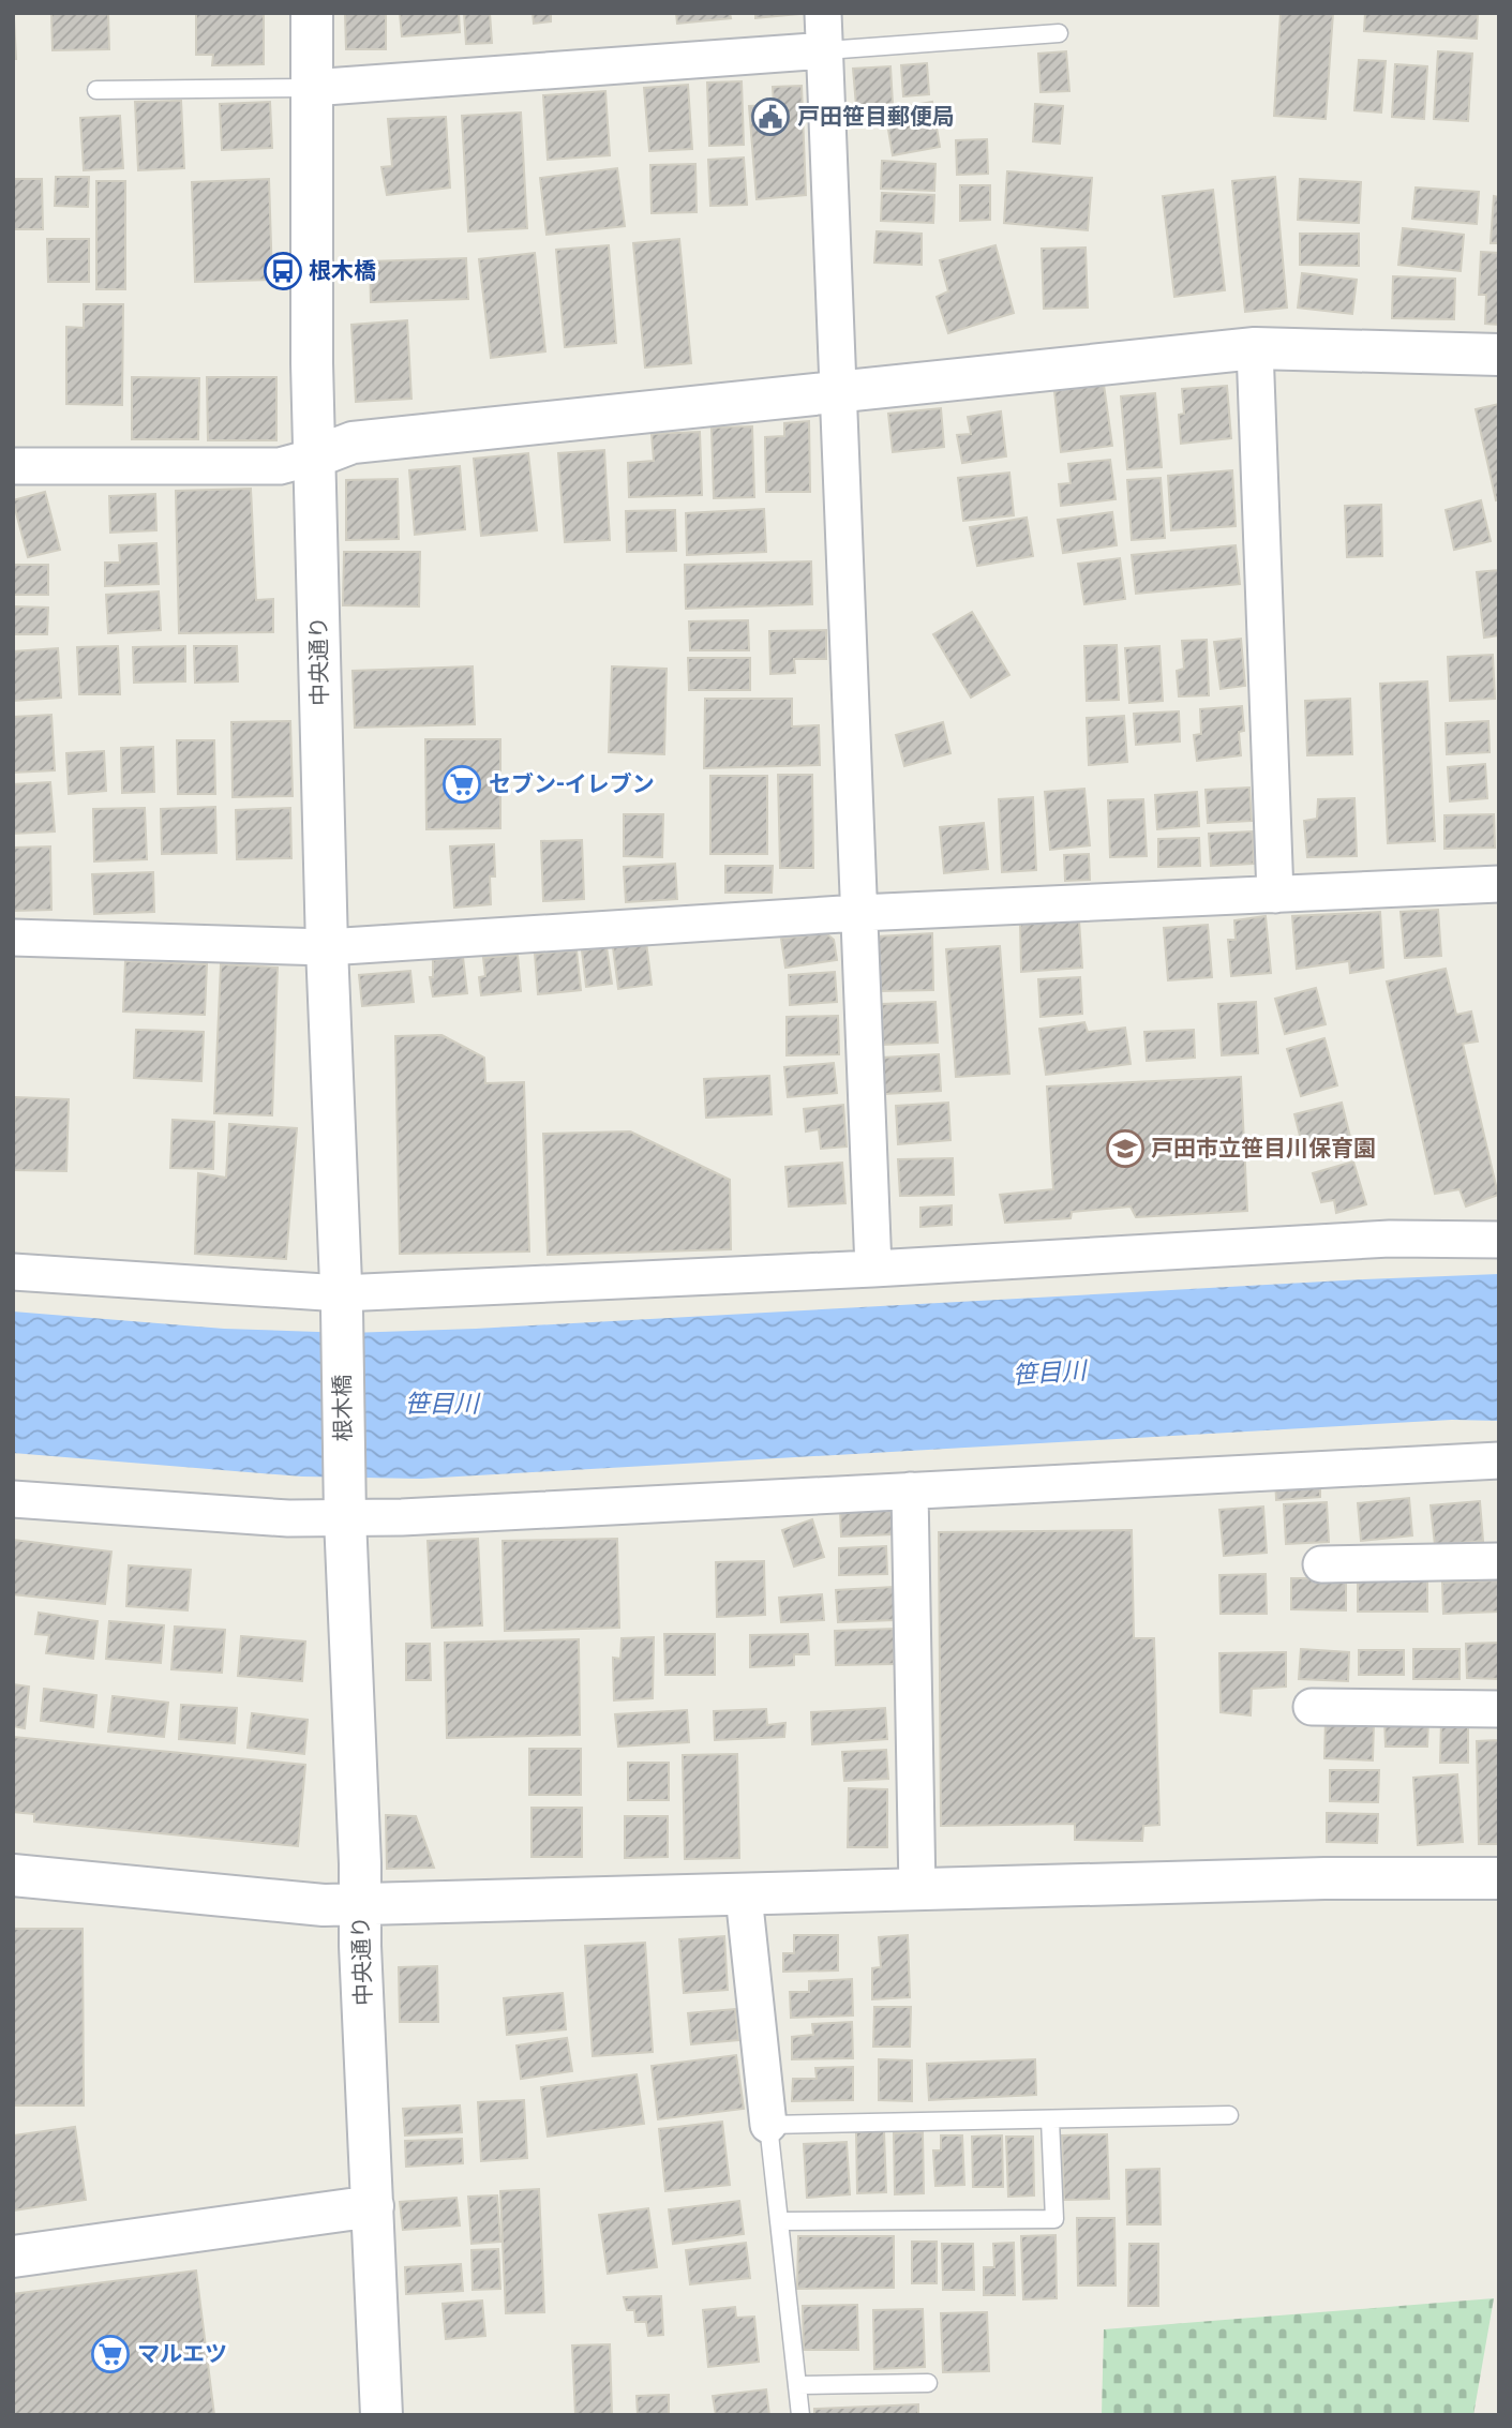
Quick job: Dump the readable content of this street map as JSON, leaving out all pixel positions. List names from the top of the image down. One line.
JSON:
{"streets":{"street":["中央通り","根木橋"]},"crossings":[["中央通り","根木橋"]],"water":["笹目川"],"places":{"public building":["戸田笹目郵便局"],"bus stop":["根木橋"],"supermarket":["セブン-イレブン","マルエツ"],"school or university":["戸田市立笹目川保育園"]}}
